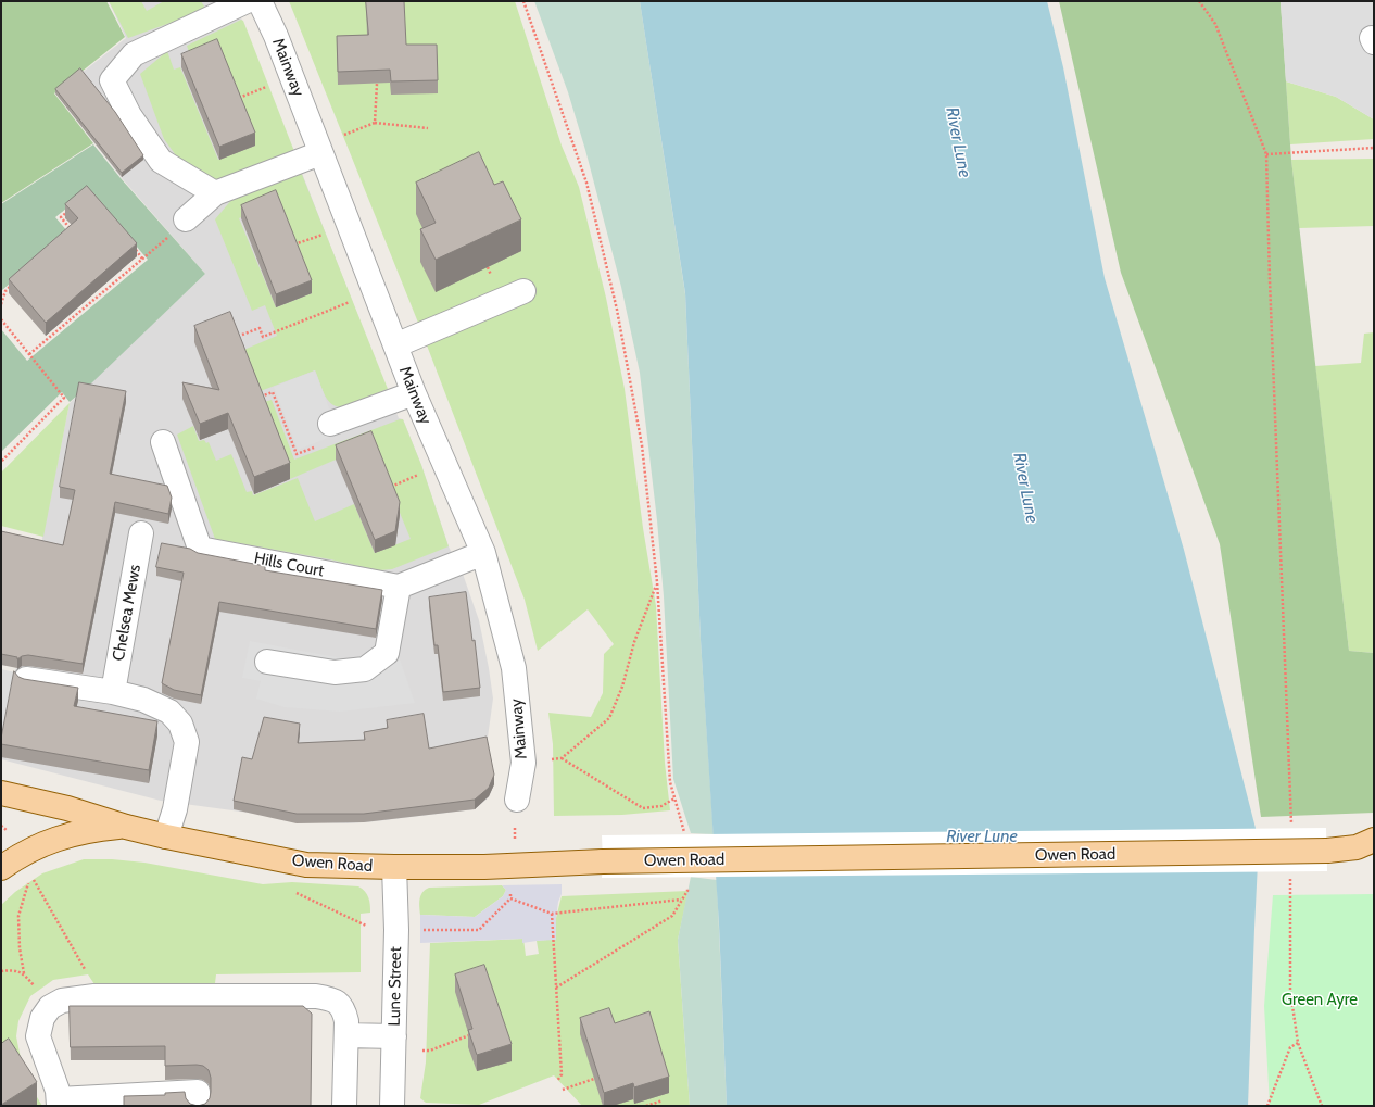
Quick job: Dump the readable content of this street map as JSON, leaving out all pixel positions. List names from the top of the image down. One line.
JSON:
{"streets":{"main road":["Owen Road"],"street":["Mainway","Hills Court","Chelsea Mews","Lune Street"]},"crossings":[["Owen Road","Lune Street"]],"water":["River Lune"],"parks":["Green Ayre"]}
